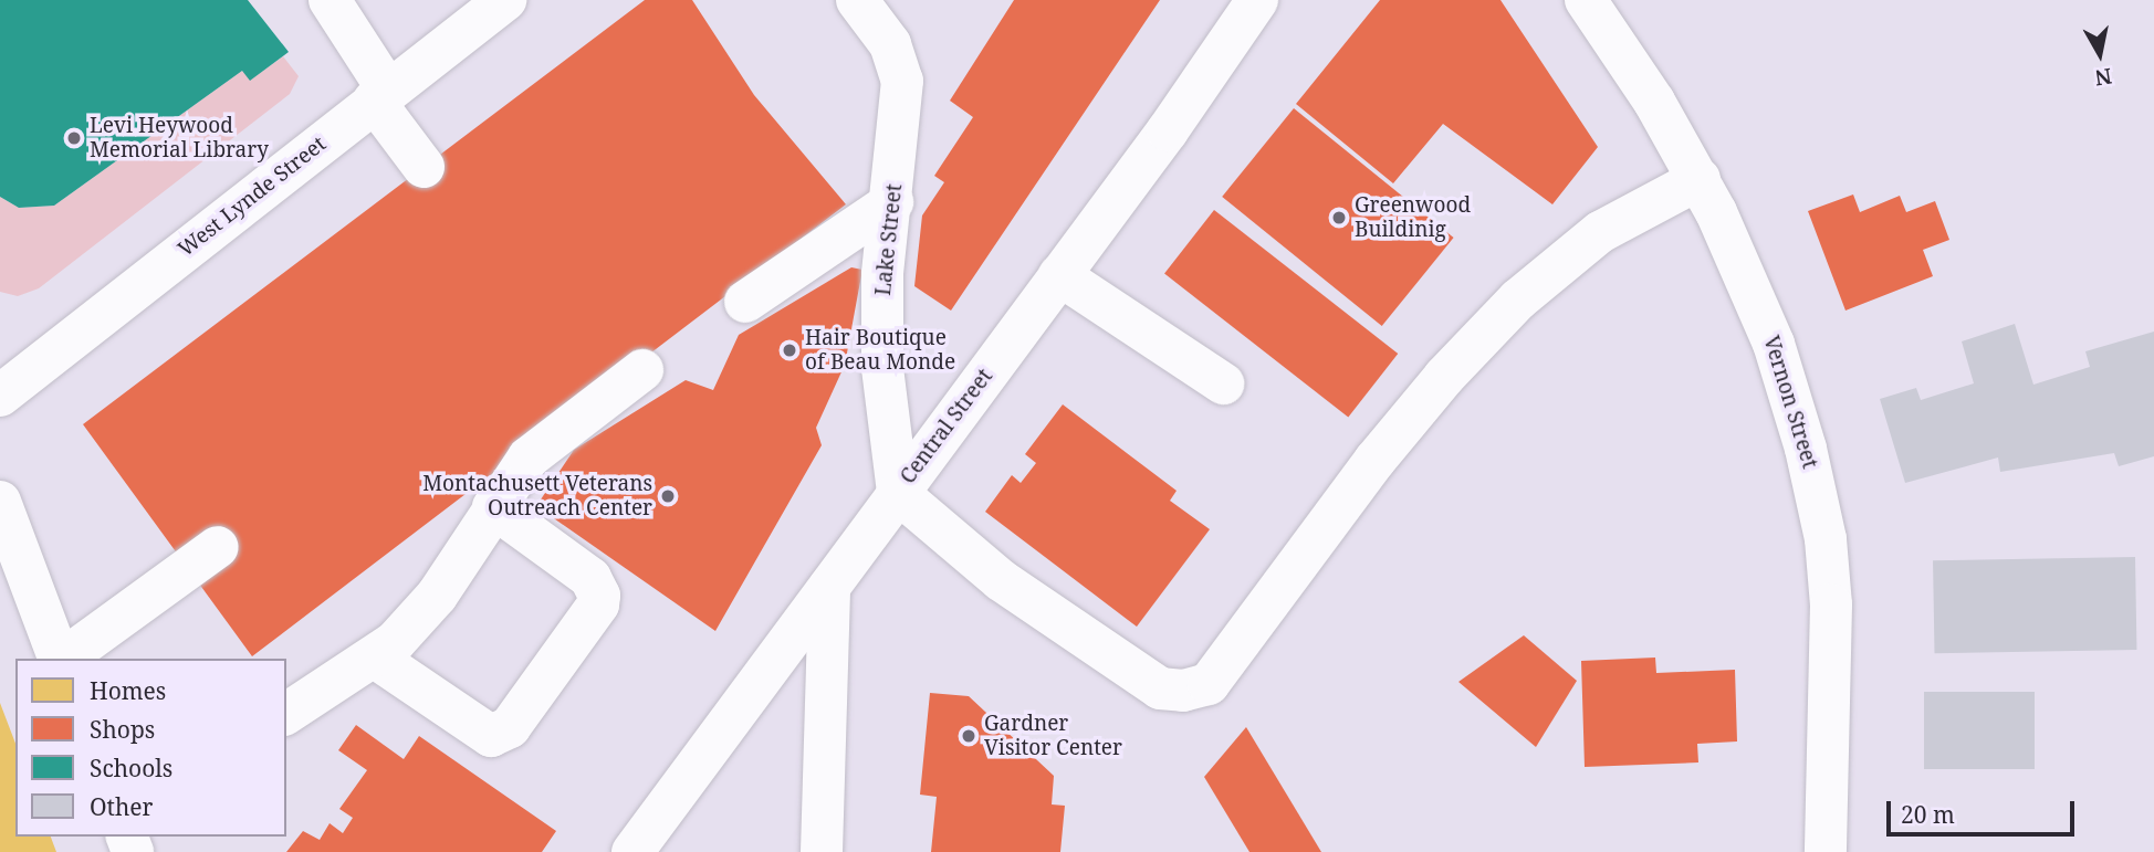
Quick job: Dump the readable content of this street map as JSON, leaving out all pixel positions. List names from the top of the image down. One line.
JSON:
{"streets":{"street":["West Lynde Street","Lake Street","Vernon Street","Central Street"]},"crossings":[["Lake Street","Central Street"]],"places":["Levi Heywood Memorial Library","Greenwood Buildinig","Hair Boutique of Beau Monde","Montachusett Veterans Outreach Center","Gardner Visitor Center"],"legend":["Homes","Shops","Schools","Other"],"scale_bar":"20 m","north":"bottom"}
